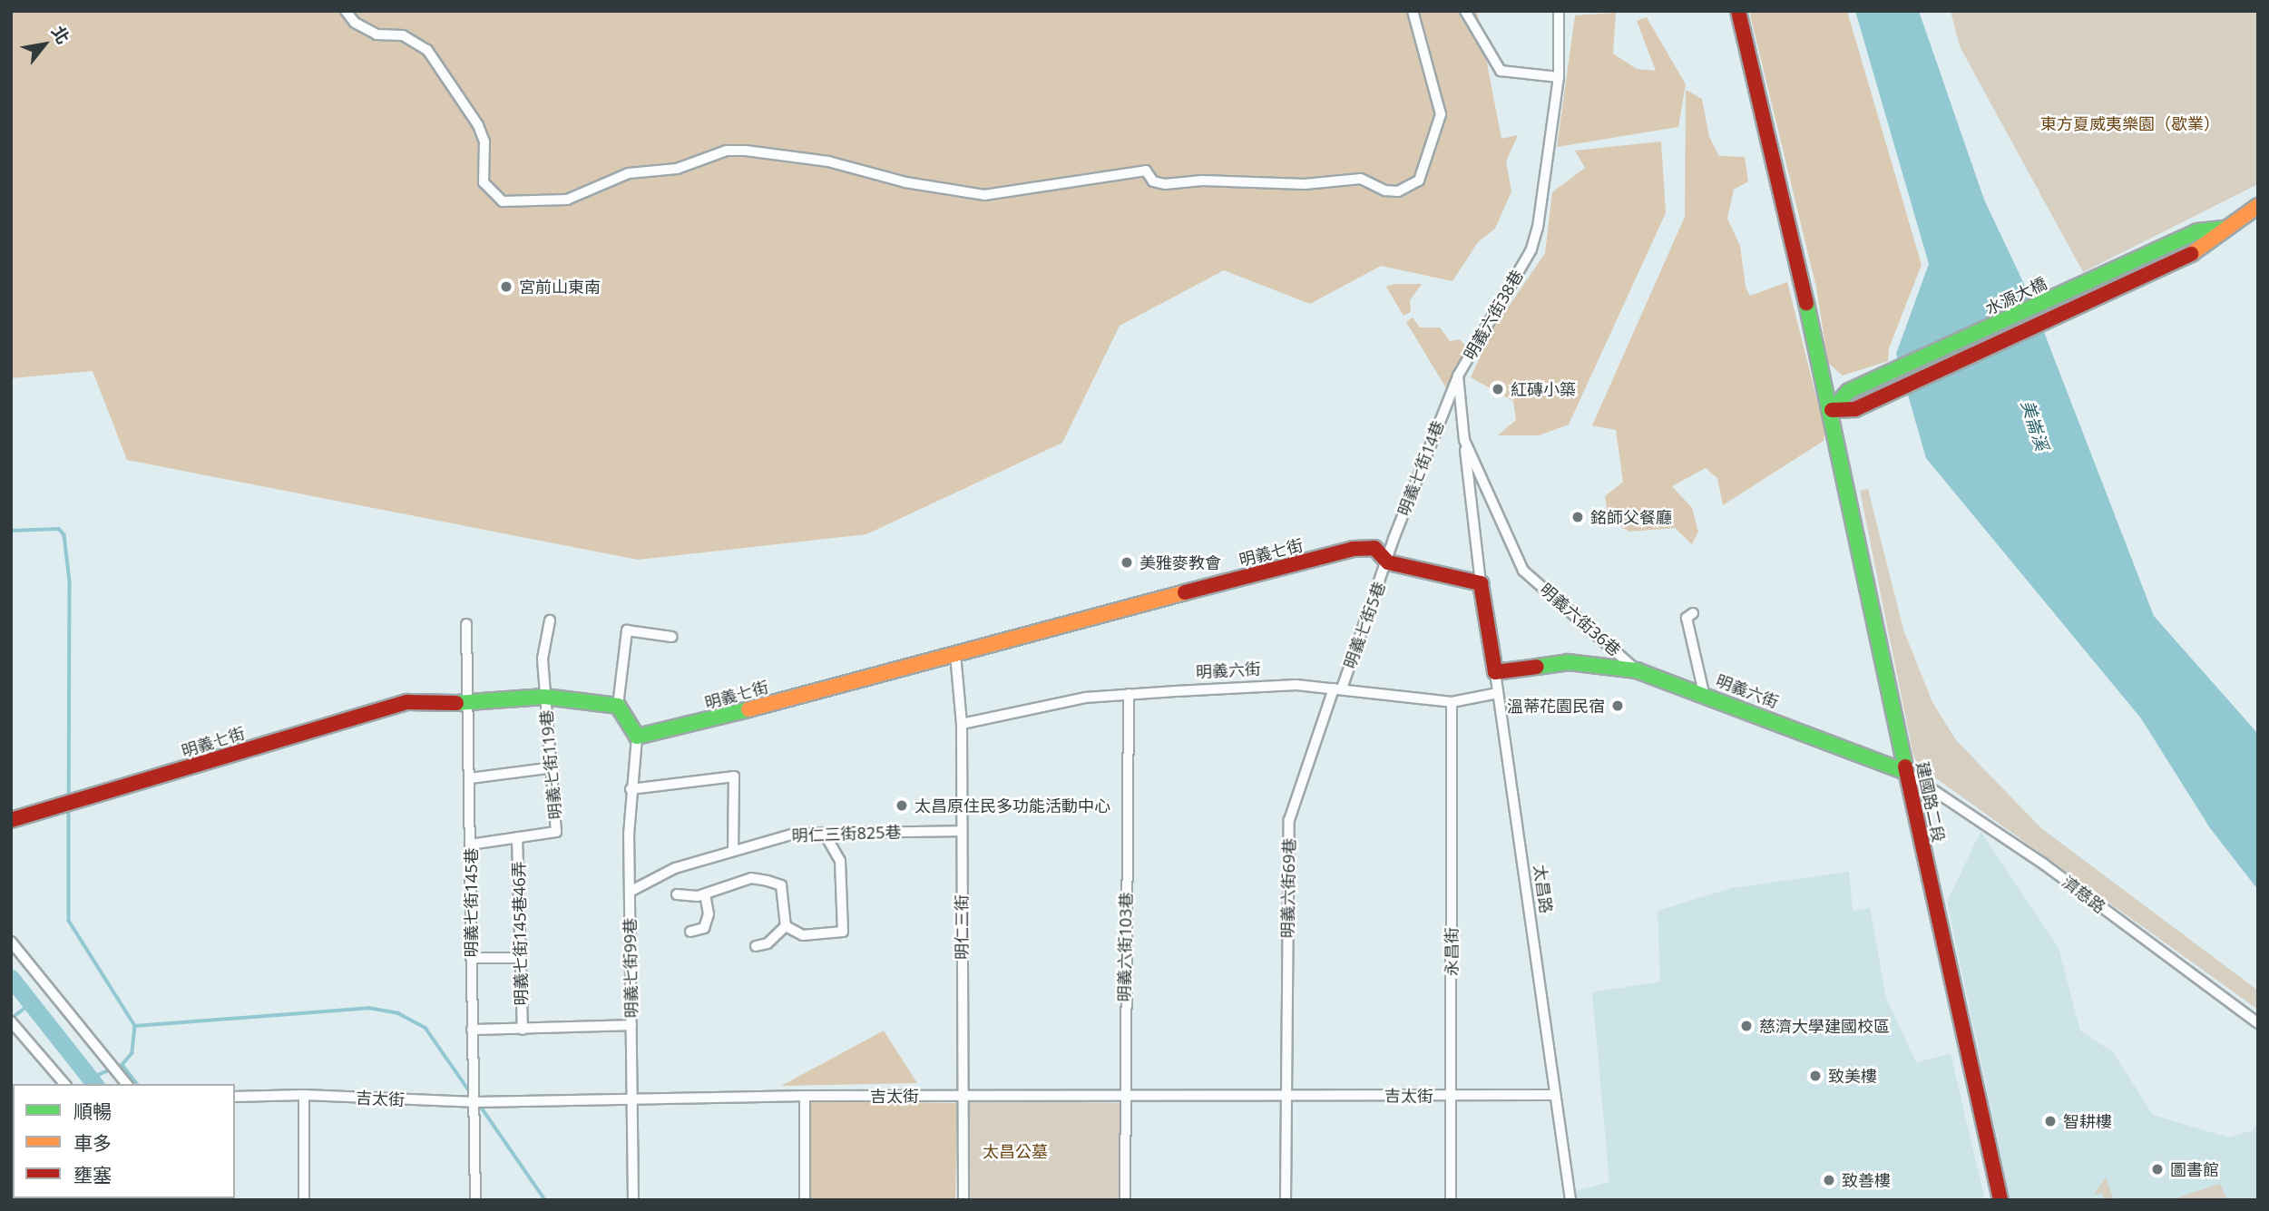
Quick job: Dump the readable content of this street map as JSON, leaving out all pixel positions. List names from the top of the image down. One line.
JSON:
{"streets":{"street":["水源大橋","明義六街38巷","明義七街14巷","明義七街","明義六街36巷","明義七街5巷","明義六街","明義七街119巷","建國路二段","明仁三街825巷","明義六街69巷","太昌路","濟慈路","明義七街145巷","明仁三街","明義七街145巷46弄","明義六街103巷","永昌街","明義七街99巷","吉太街"]},"crossings":[["水源大橋","建國路二段"],["明義六街38巷","明義七街14巷"],["明義六街38巷","明義六街36巷"],["明義七街14巷","明義七街"],["明義七街14巷","明義七街5巷"],["明義七街","明義七街5巷"],["明義七街","明義七街119巷"],["明義七街","太昌路"],["明義七街","明義七街145巷"],["明義七街","明仁三街"],["明義七街","明義七街99巷"],["明義六街36巷","明義六街"],["明義七街5巷","明義六街"],["明義七街5巷","明義六街69巷"],["明義六街","建國路二段"],["明義六街","明義六街69巷"],["明義六街","太昌路"],["明義六街","濟慈路"],["明義六街","明仁三街"],["明義六街","明義六街103巷"],["明義六街","永昌街"],["明義七街119巷","明義七街145巷46弄"],["建國路二段","濟慈路"],["明仁三街825巷","明仁三街"],["明仁三街825巷","明義七街99巷"],["明義六街69巷","吉太街"],["太昌路","吉太街"],["明義七街145巷","吉太街"],["明仁三街","吉太街"],["明義六街103巷","吉太街"],["永昌街","吉太街"],["明義七街99巷","吉太街"]],"water":["美崙溪"],"parks":["東方夏威夷樂園（歇業）","太昌公墓"],"places":["宮前山東南","紅磚小築","銘師父餐廳","美雅麥教會","溫蒂花園民宿","太昌原住民多功能活動中心","慈濟大學建國校區","致美樓","智耕樓","圖書館","致善樓"],"legend":["順暢","車多","壅塞"],"north":"top right"}
